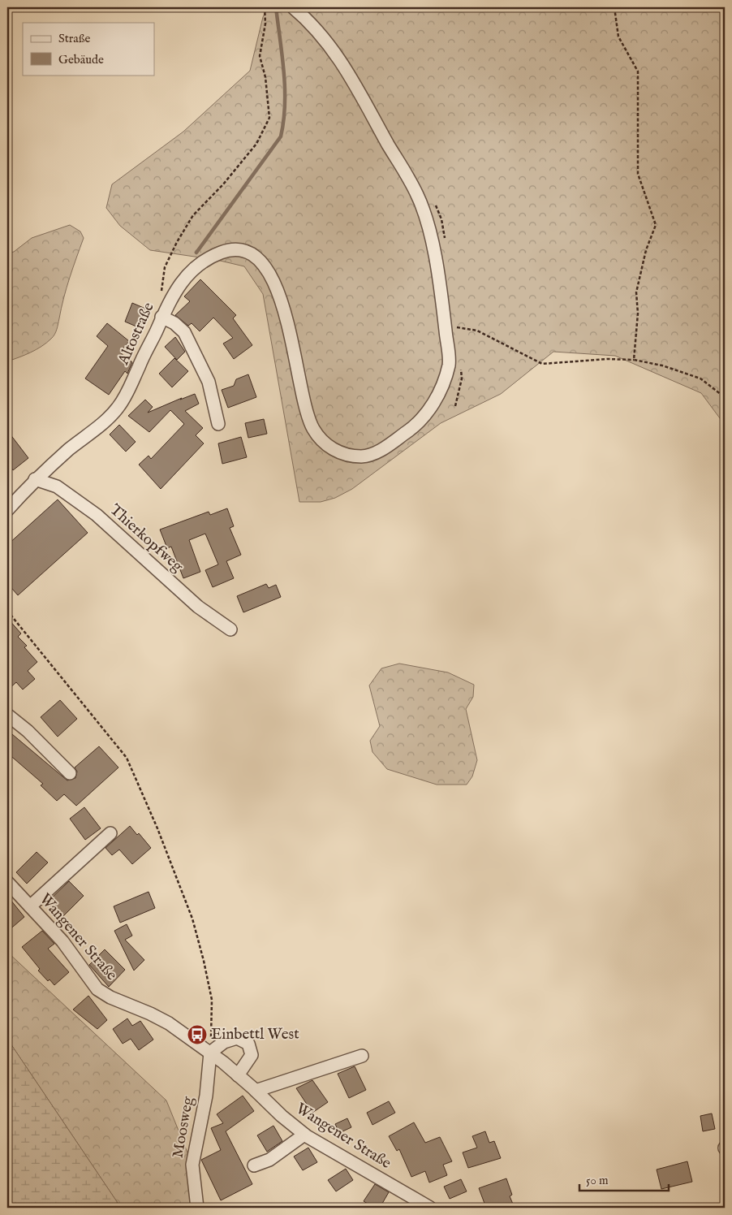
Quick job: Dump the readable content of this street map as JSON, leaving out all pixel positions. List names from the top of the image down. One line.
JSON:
{"streets":{"street":["Altostraße","Thierkopfweg","Wangener Straße","Moosweg"]},"crossings":[["Altostraße","Thierkopfweg"],["Wangener Straße","Moosweg"]],"places":{"bus stop":["Einbettl West"]},"legend":["Straße","Gebäude"],"scale_bar":"50 m"}
